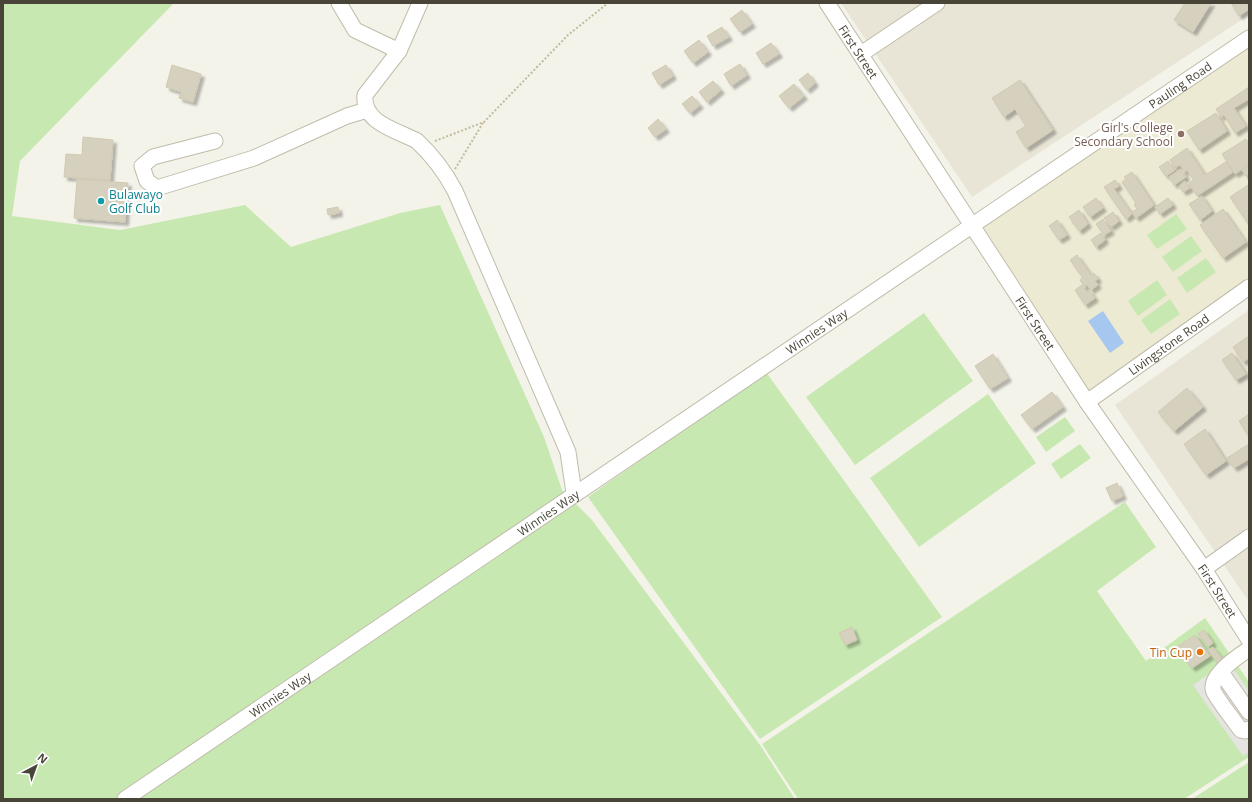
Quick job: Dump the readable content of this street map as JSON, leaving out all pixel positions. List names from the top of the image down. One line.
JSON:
{"streets":{"street":["First Street","Pauling Road","Winnies Way","Livingstone Road"]},"crossings":[["First Street","Pauling Road"],["First Street","Winnies Way"],["First Street","Livingstone Road"],["Pauling Road","Winnies Way"]],"places":["Girl's College Secondary School","Bulawayo Golf Club","Tin Cup"],"north":"top right"}
